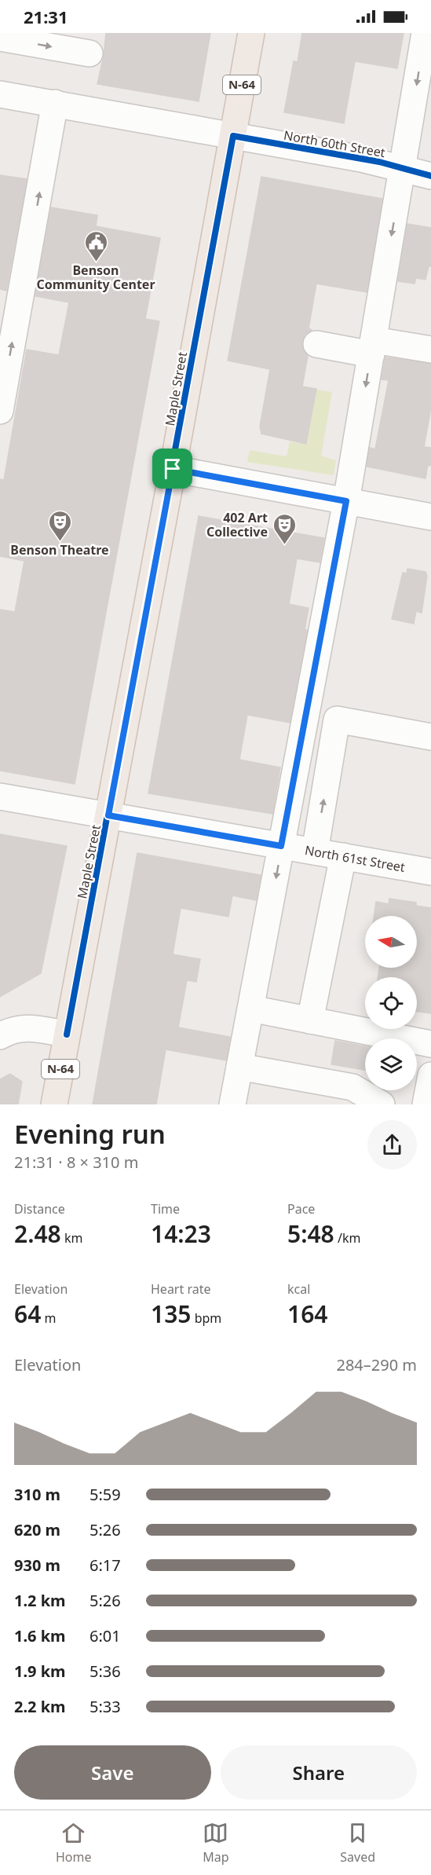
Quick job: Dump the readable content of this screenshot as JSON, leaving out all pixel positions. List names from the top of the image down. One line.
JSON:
{"streets":{"main road":["N-64","Maple Street"],"street":["North 60th Street","North 61st Street"]},"crossings":[["North 60th Street","Maple Street"],["Maple Street","North 61st Street"]],"places":{"public building":["Benson Community Center"],"theatre":["Benson Theatre","402 Art Collective"]},"north":"left","page":{"status":"21:31","heading":["Evening run","21:31 · 8 × 310 m"],"stats":[["Distance","2.48 km"],["Time","14:23"],["Pace","5:48 /km"],["Elevation","64 m"],["Heart rate","135 bpm"],["kcal","164"]],"chart":["Elevation","284–290 m"],"list":[{"name":"310 m","note":"5:59"},{"name":"620 m","note":"5:26"},{"name":"930 m","note":"6:17"},{"name":"1.2 km","note":"5:26"},{"name":"1.6 km","note":"6:01"},{"name":"1.9 km","note":"5:36"},{"name":"2.2 km","note":"5:33"}],"buttons":["Save","Share"],"tabs":["Home","Map","Saved"]}}
